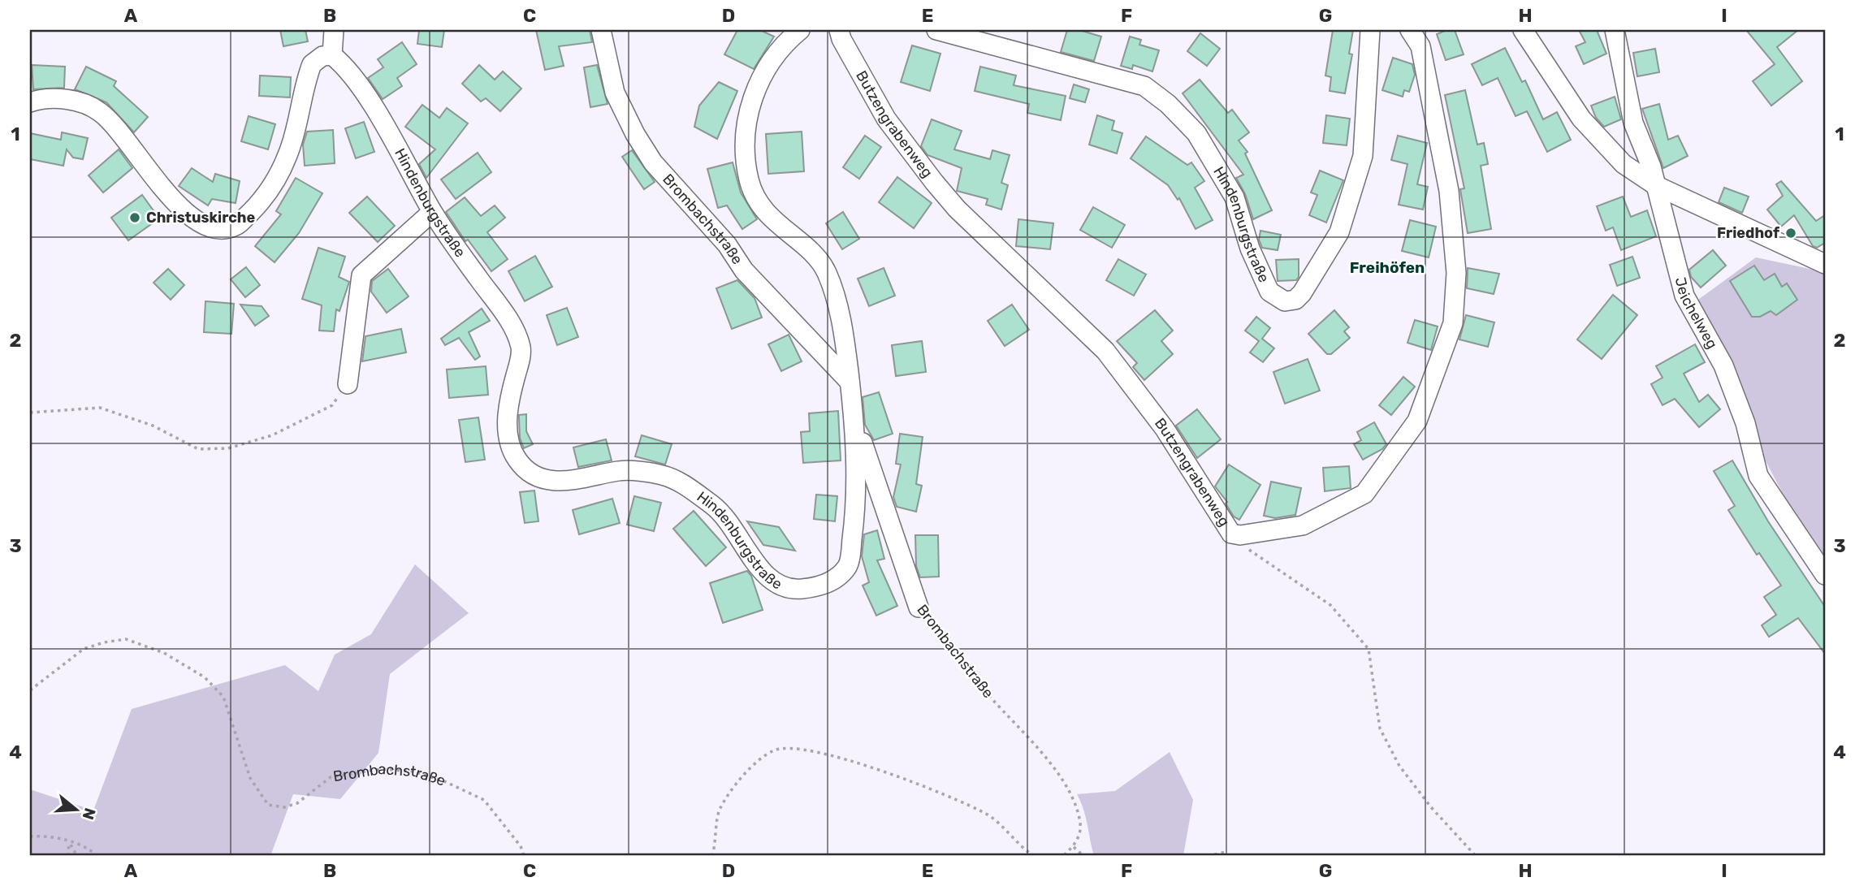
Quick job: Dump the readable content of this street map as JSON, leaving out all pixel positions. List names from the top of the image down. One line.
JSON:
{"streets":{"street":["Butzengrabenweg","Hindenburgstraße","Brombachstraße","Jeichelweg"]},"crossings":[["Hindenburgstraße","Brombachstraße"]],"districts":["Freihöfen"],"places":["Christuskirche","Friedhof"],"north":"right","grid":{"columns":["A","B","C","D","E","F","G","H","I"],"rows":["1","2","3","4"]}}
